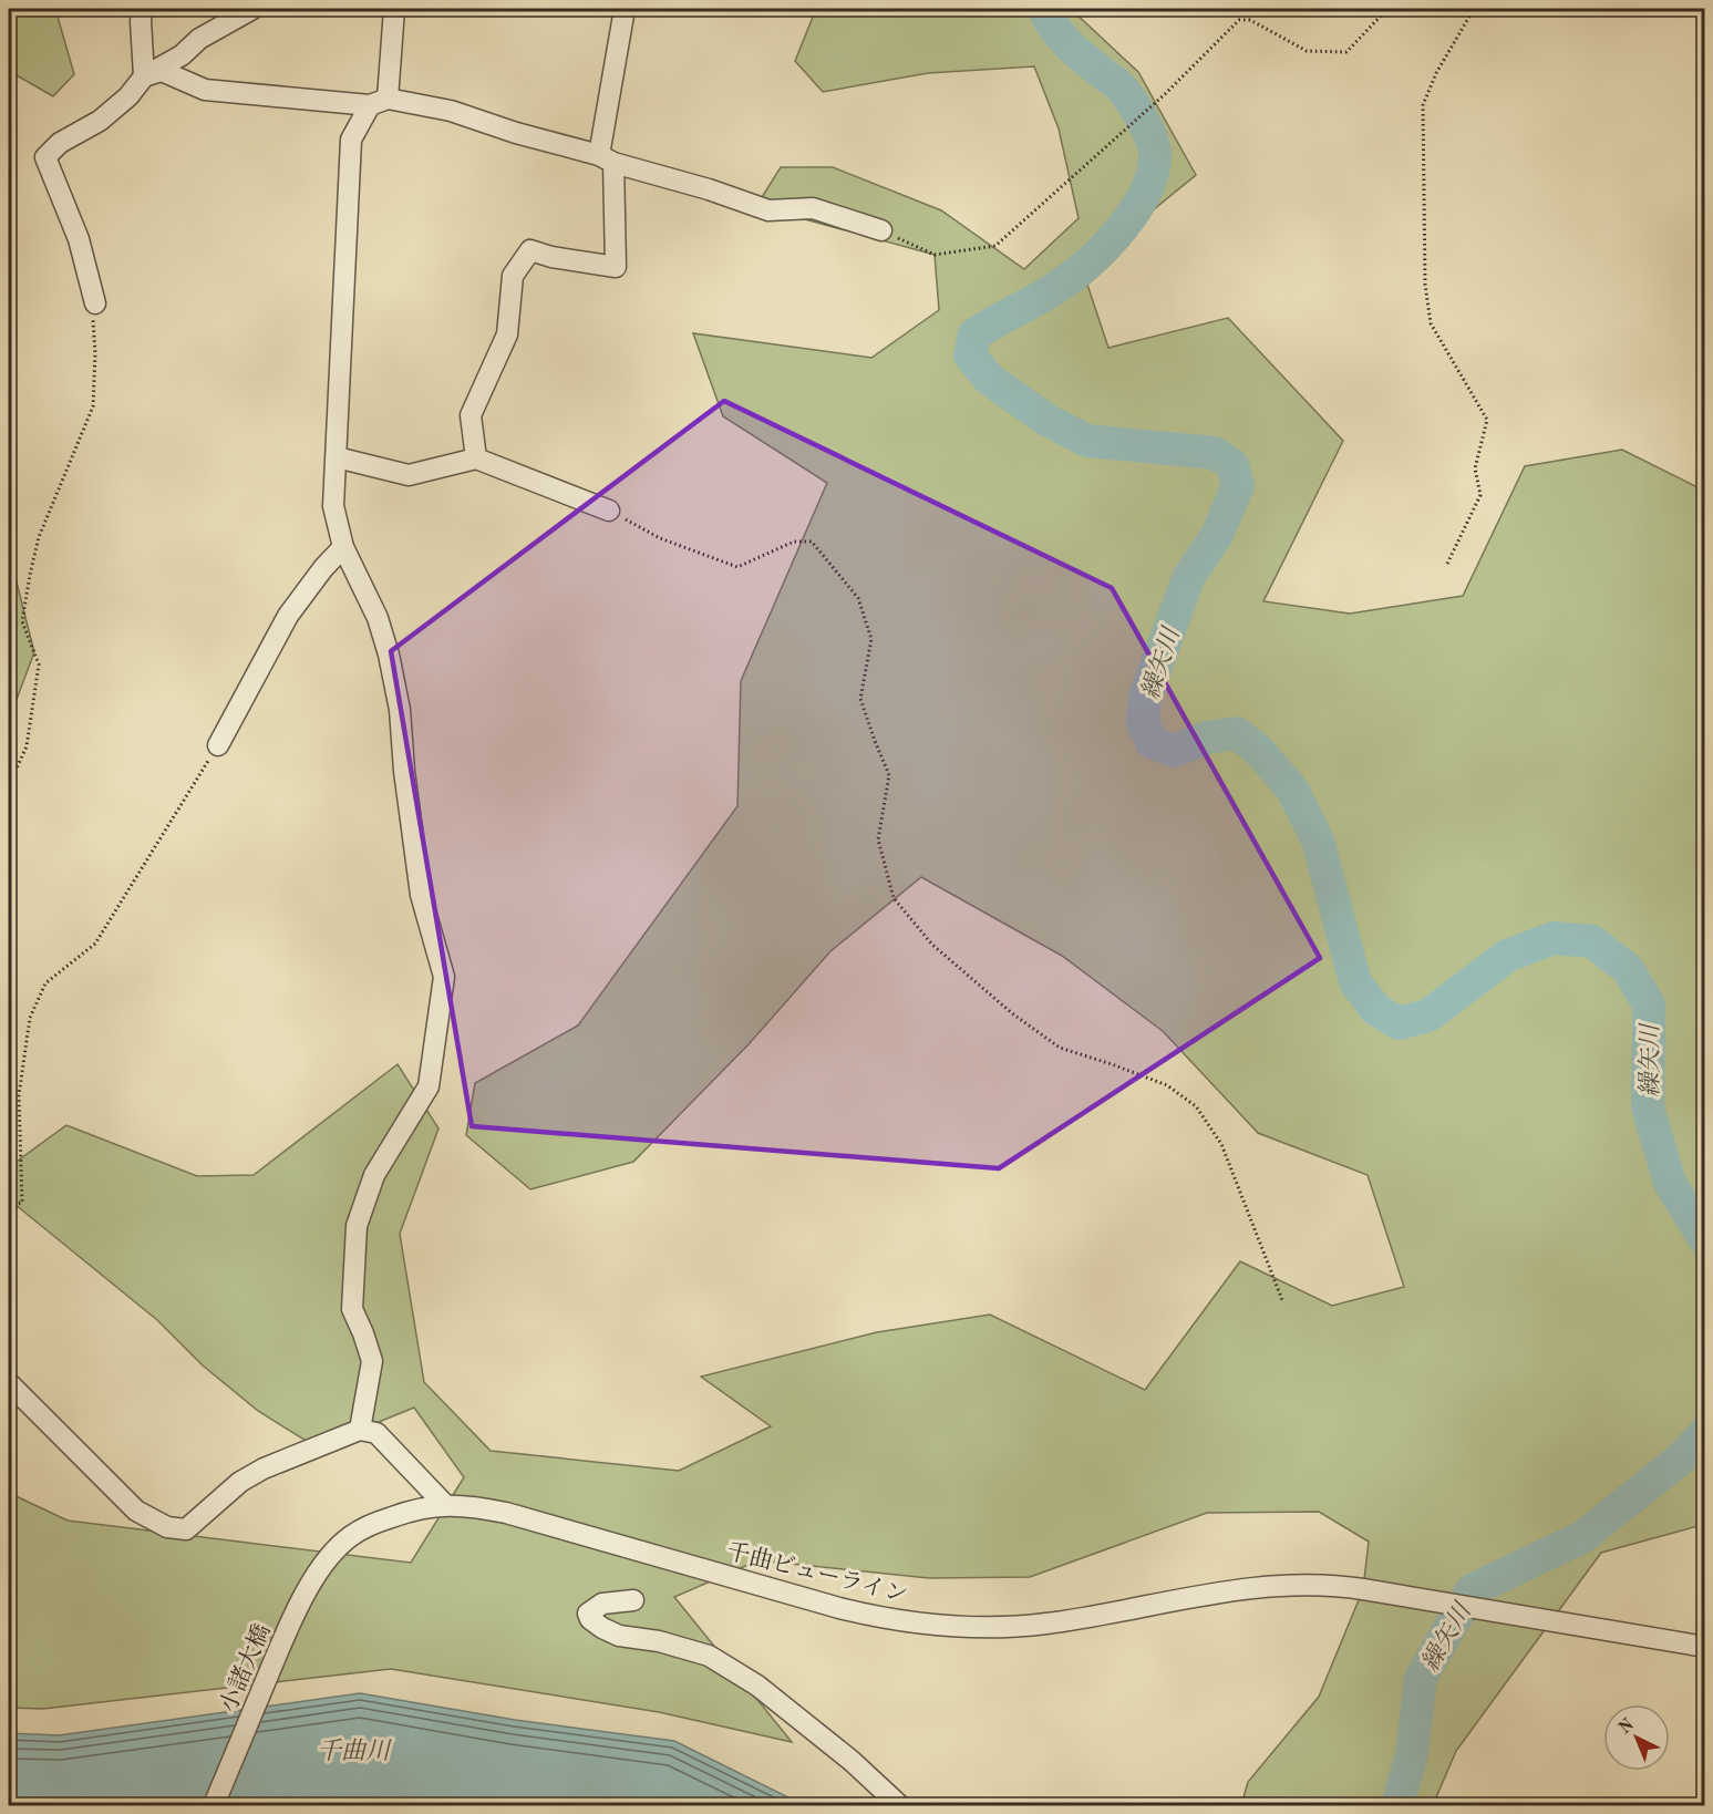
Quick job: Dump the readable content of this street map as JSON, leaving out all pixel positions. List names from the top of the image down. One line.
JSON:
{"streets":{"street":["千曲ビューライン","小諸大橋"]},"crossings":[["千曲ビューライン","小諸大橋"]],"water":["繰矢川","千曲川"],"north":"top left"}
